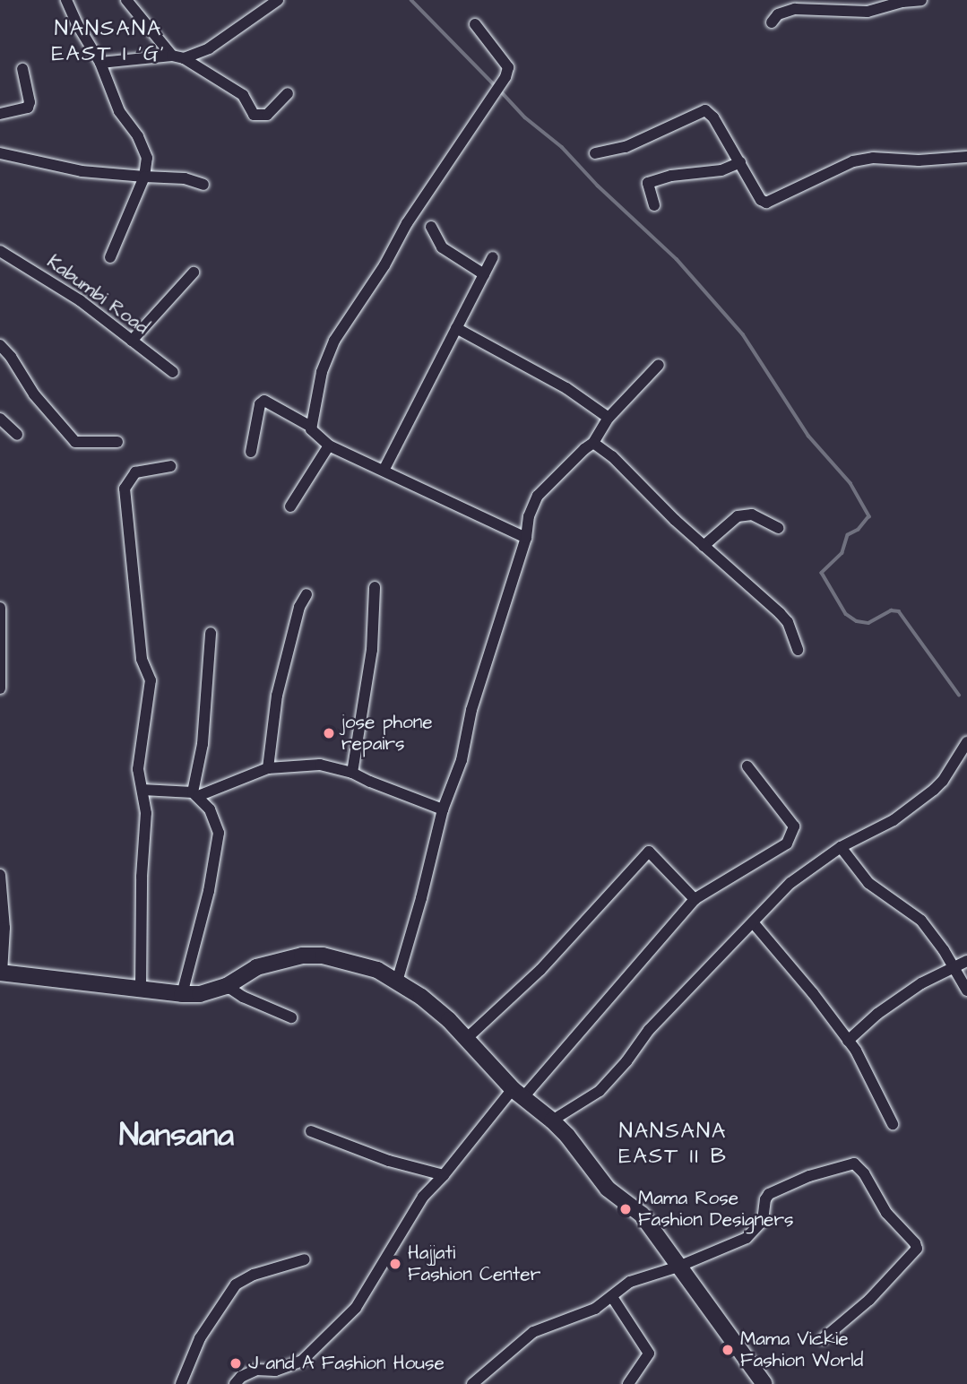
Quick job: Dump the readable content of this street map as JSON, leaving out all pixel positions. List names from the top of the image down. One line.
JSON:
{"streets":{"street":["Kabumbi Road"]},"districts":["NANSANA EAST I 'G'","NANSANA EAST II B","Nansana"],"places":["jose phone repairs","Mama Rose Fashion Designers","Hajjati Fashion Center","Mama Vickie Fashion World","J and A Fashion House"]}
